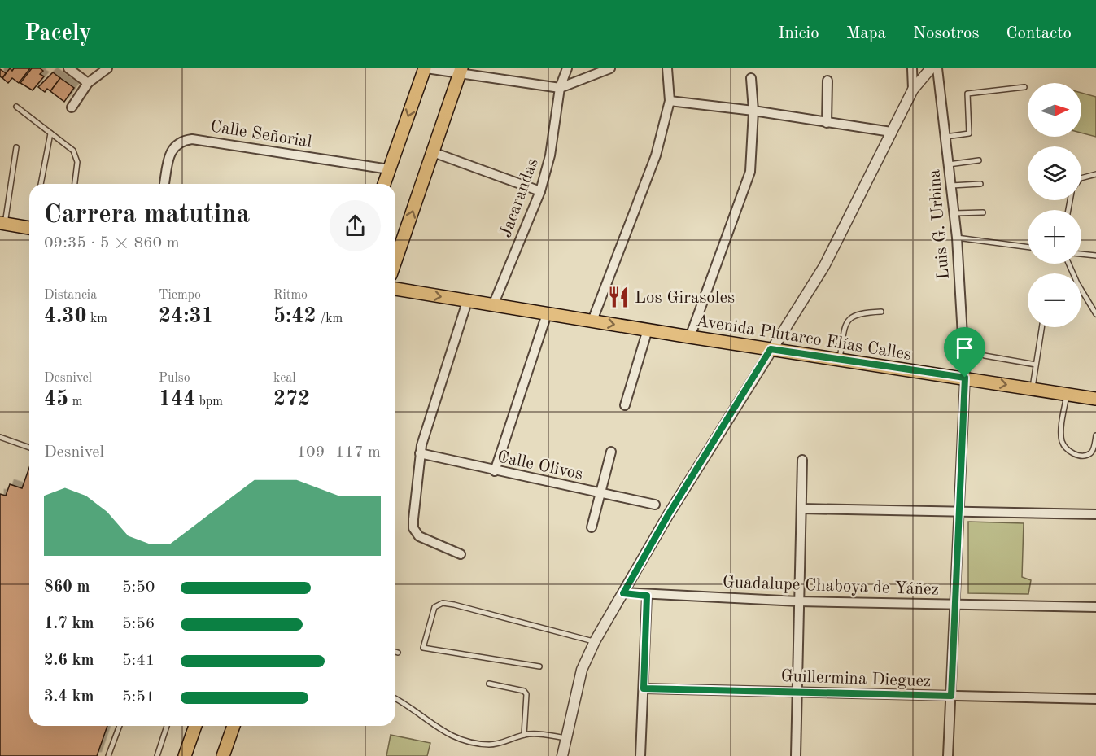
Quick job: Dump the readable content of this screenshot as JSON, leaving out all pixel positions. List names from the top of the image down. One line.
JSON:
{"streets":{"main road":["Avenida Plutarco Elías Calles"],"street":["Calle Señorial","Jacarandas","Luis G. Urbina","Calle Olivos","Guadalupe Chaboya de Yáñez","Guillermina Dieguez"]},"crossings":[["Jacarandas","Avenida Plutarco Elías Calles"],["Luis G. Urbina","Avenida Plutarco Elías Calles"],["Luis G. Urbina","Guadalupe Chaboya de Yáñez"],["Luis G. Urbina","Guillermina Dieguez"]],"places":{"restaurant":["Los Girasoles"]},"north":"right","page":{"header":"Pacely","nav":["Inicio","Mapa","Nosotros","Contacto"],"map_buttons":["+","−"],"heading":["Carrera matutina","09:35 · 5 × 860 m"],"stats":[["Distancia","4.30 km"],["Tiempo","24:31"],["Ritmo","5:42 /km"],["Desnivel","45 m"],["Pulso","144 bpm"],["kcal","272"]],"chart":["Desnivel","109–117 m"],"list":[{"name":"860 m","note":"5:50"},{"name":"1.7 km","note":"5:56"},{"name":"2.6 km","note":"5:41"},{"name":"3.4 km","note":"5:51"}]}}
